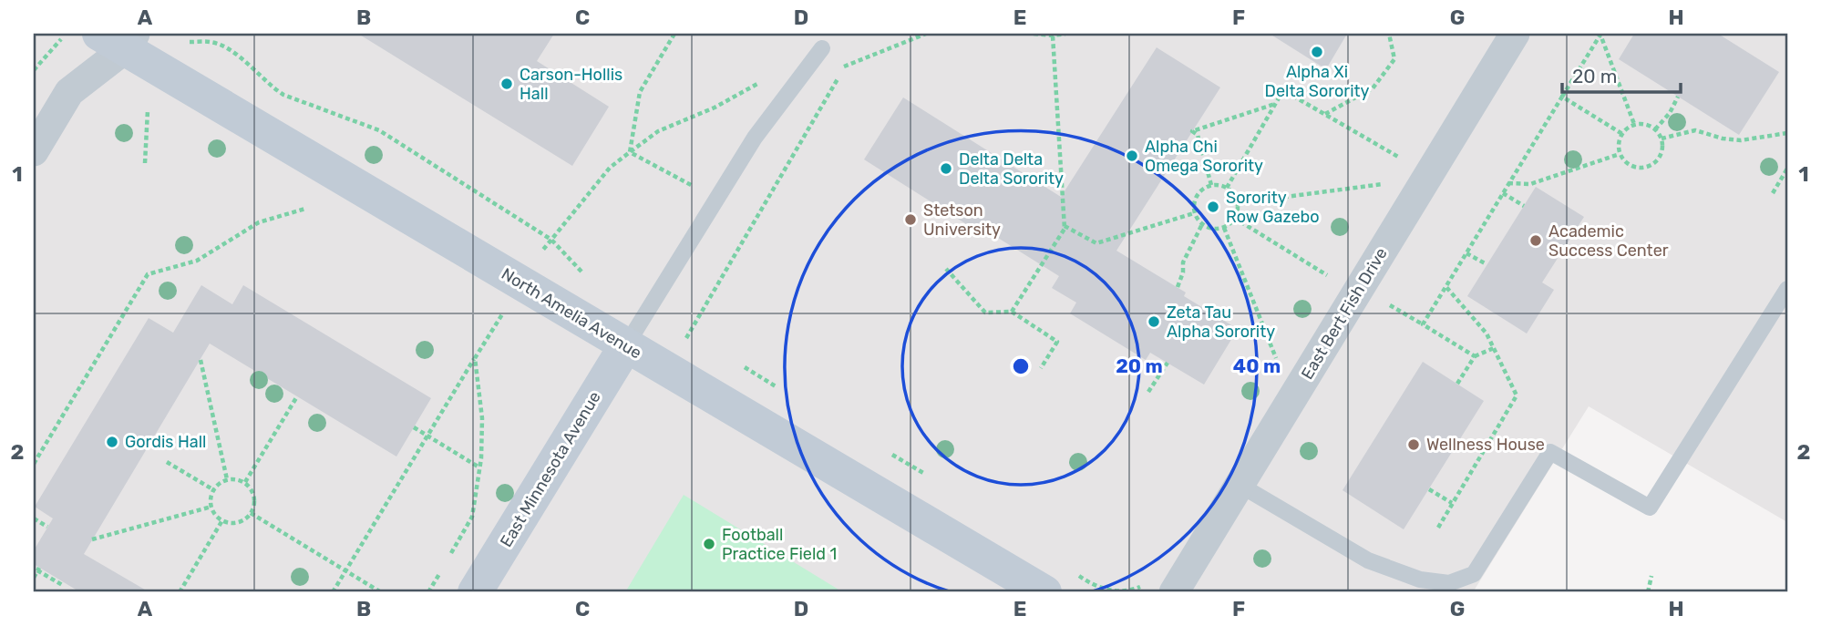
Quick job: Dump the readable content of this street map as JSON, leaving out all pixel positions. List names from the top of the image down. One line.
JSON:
{"streets":{"main road":["North Amelia Avenue","East Minnesota Avenue"],"street":["East Bert Fish Drive"]},"crossings":[["North Amelia Avenue","East Minnesota Avenue"]],"places":["Alpha Xi Delta Sorority","Carson-Hollis Hall","Alpha Chi Omega Sorority","Delta Delta Delta Sorority","Sorority Row Gazebo","Stetson University","Academic Success Center","Zeta Tau Alpha Sorority","Gordis Hall","Wellness House","Football Practice Field 1"],"scale_bar":"20 m","grid":{"columns":["A","B","C","D","E","F","G","H"],"rows":["1","2"]},"rings":["20 m","40 m"]}
